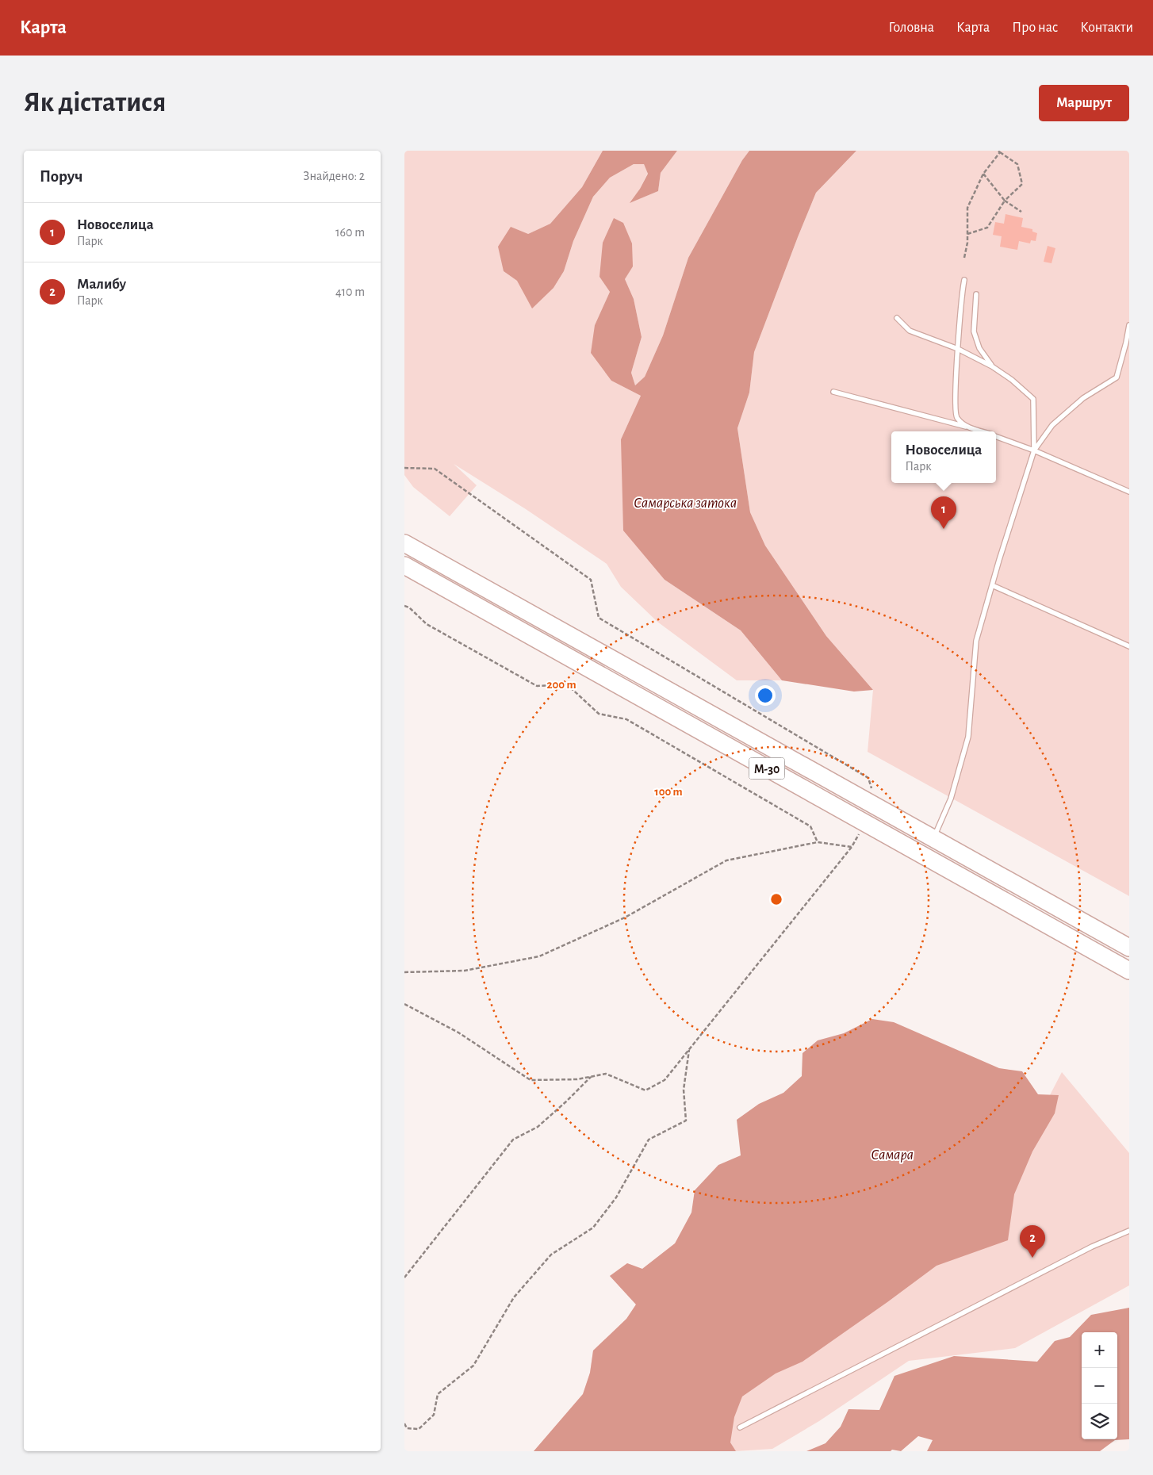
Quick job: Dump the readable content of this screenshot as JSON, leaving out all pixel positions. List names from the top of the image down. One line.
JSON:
{"streets":{"highway":["М-30"]},"water":["Самарська затока","Самара"],"page":{"header":"Карта","nav":["Головна","Карта","Про нас","Контакти"],"buttons":"Маршрут","title":"Як дістатися","heading":["Поруч","Знайдено: 2"],"list":[{"mark":"1","name":"Новоселица","note":"Парк","value":"160 m"},{"mark":"2","name":"Малибу","note":"Парк","value":"410 m"}],"popup":["Новоселица","Парк"],"pins":["1","2"],"map_buttons":["+","−"]},"rings":["200 m","100 m"]}
